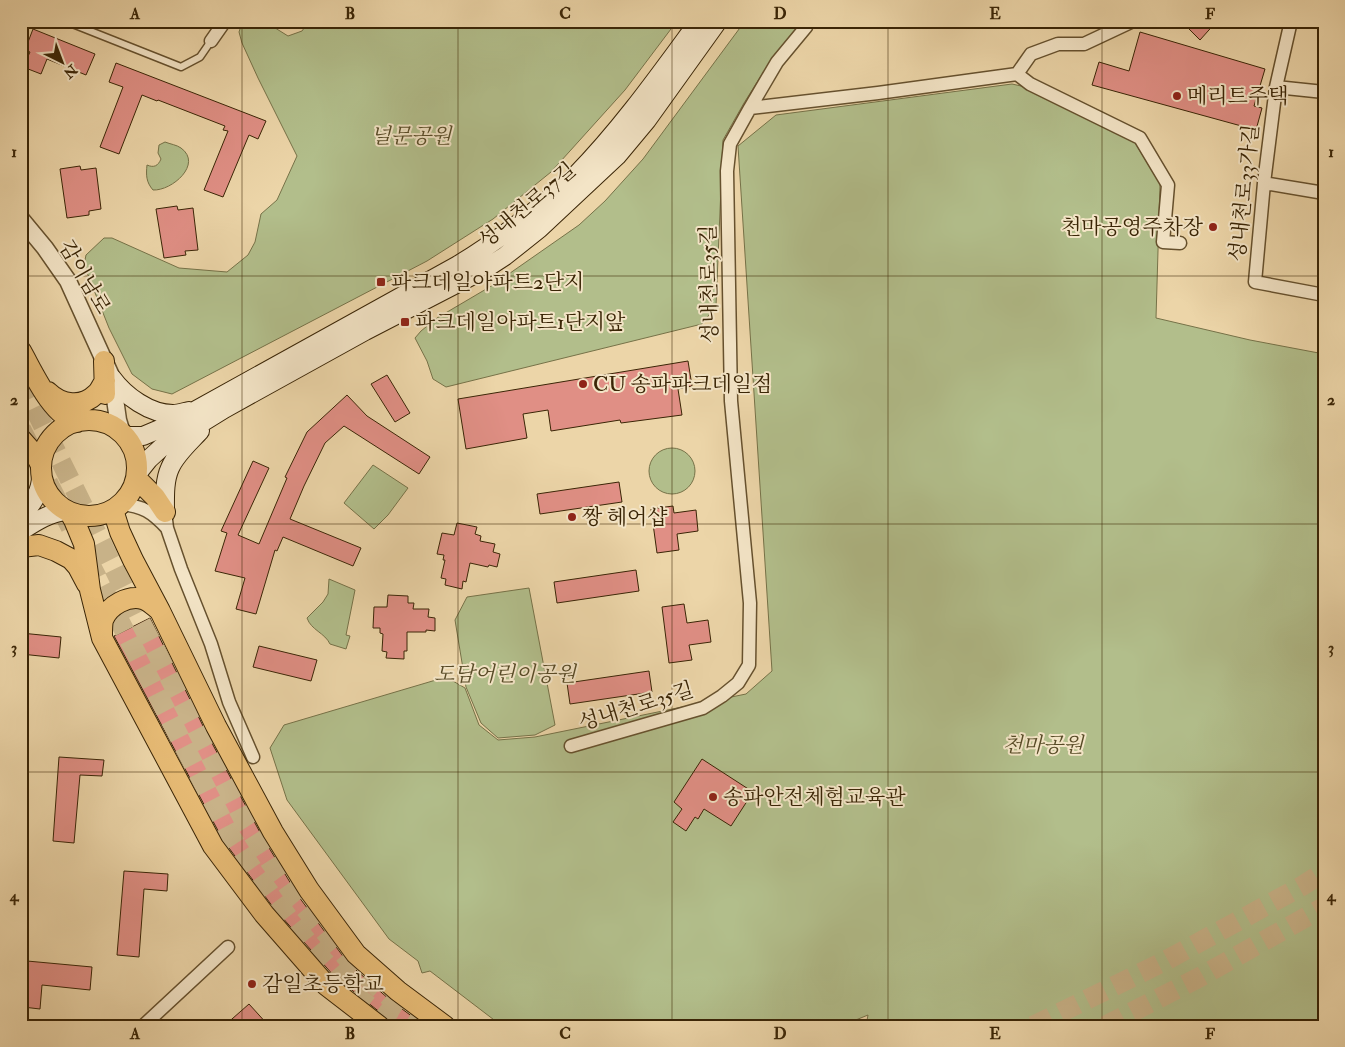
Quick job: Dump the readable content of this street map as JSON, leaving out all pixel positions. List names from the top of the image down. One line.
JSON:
{"streets":{"main road":["성내천로37길"],"street":["성내천로33가길","감이남로","성내천로35길"]},"crossings":[["성내천로37길","감이남로"]],"parks":["널문공원","도담어린이공원","천마공원"],"places":{"other":["메리트주택","천마공영주차장","CU 송파파크데일점","짱 헤어샵","송파안전체험교육관","감일초등학교"],"transit":["파크데일아파트2단지","파크데일아파트1단지앞"]},"north":"bottom right","grid":{"columns":["A","B","C","D","E","F"],"rows":["1","2","3","4"]}}
